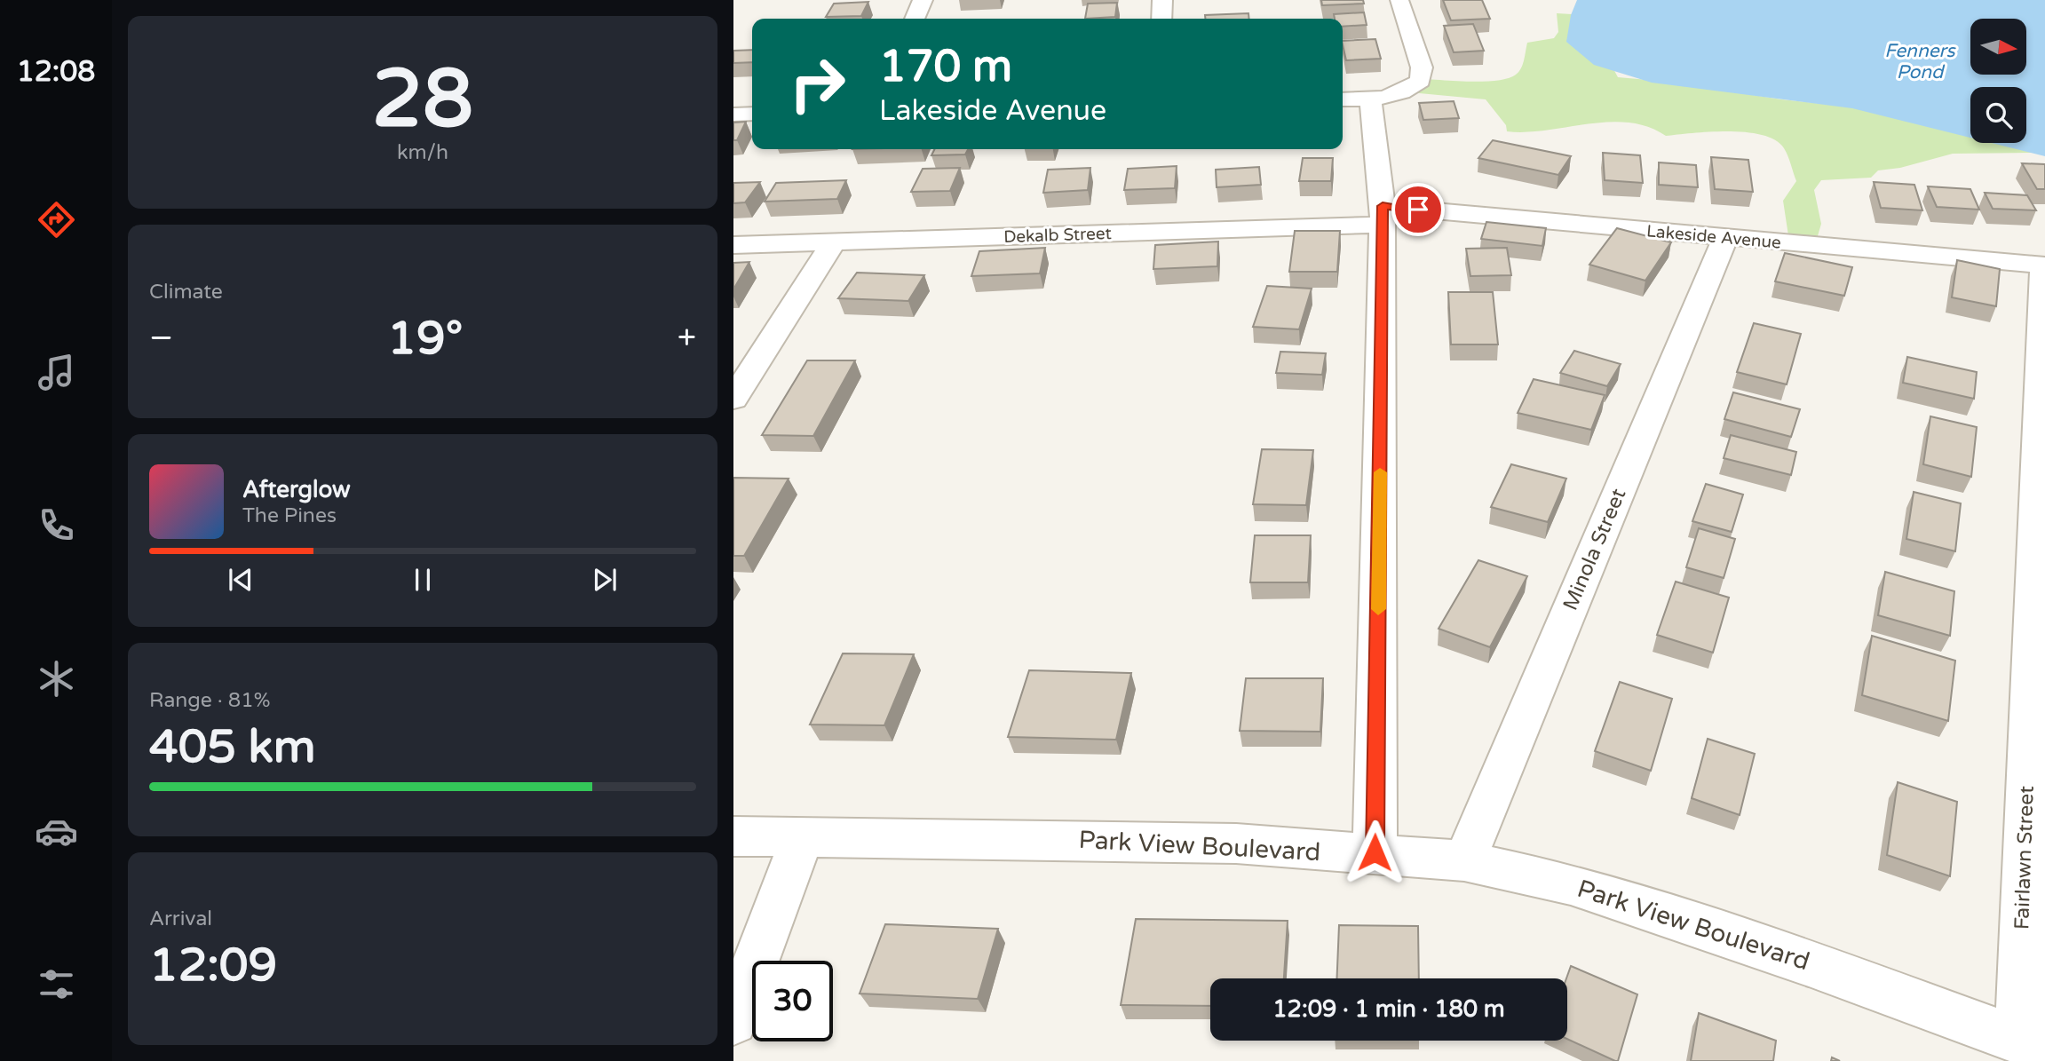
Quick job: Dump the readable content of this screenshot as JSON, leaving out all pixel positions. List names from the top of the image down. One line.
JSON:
{"streets":{"street":["Dekalb Street","Lakeside Avenue","Minola Street","Park View Boulevard","Fairlawn Street"]},"crossings":[["Dekalb Street","Lakeside Avenue"],["Lakeside Avenue","Minola Street"],["Lakeside Avenue","Fairlawn Street"],["Minola Street","Park View Boulevard"],["Park View Boulevard","Fairlawn Street"]],"water":["Fenners Pond"],"north":"right","page":{"tabs":"12:08","tile":[["28","km/h"],"Climate",["Range · 81%","405 km"],["Arrival","12:09"]],"turn":["170 m","Lakeside Avenue"],"heat":["−","19°","+"],"song":["Afterglow","The Pines"],"limit":"30","trip":"12:09 · 1 min · 180 m"}}
